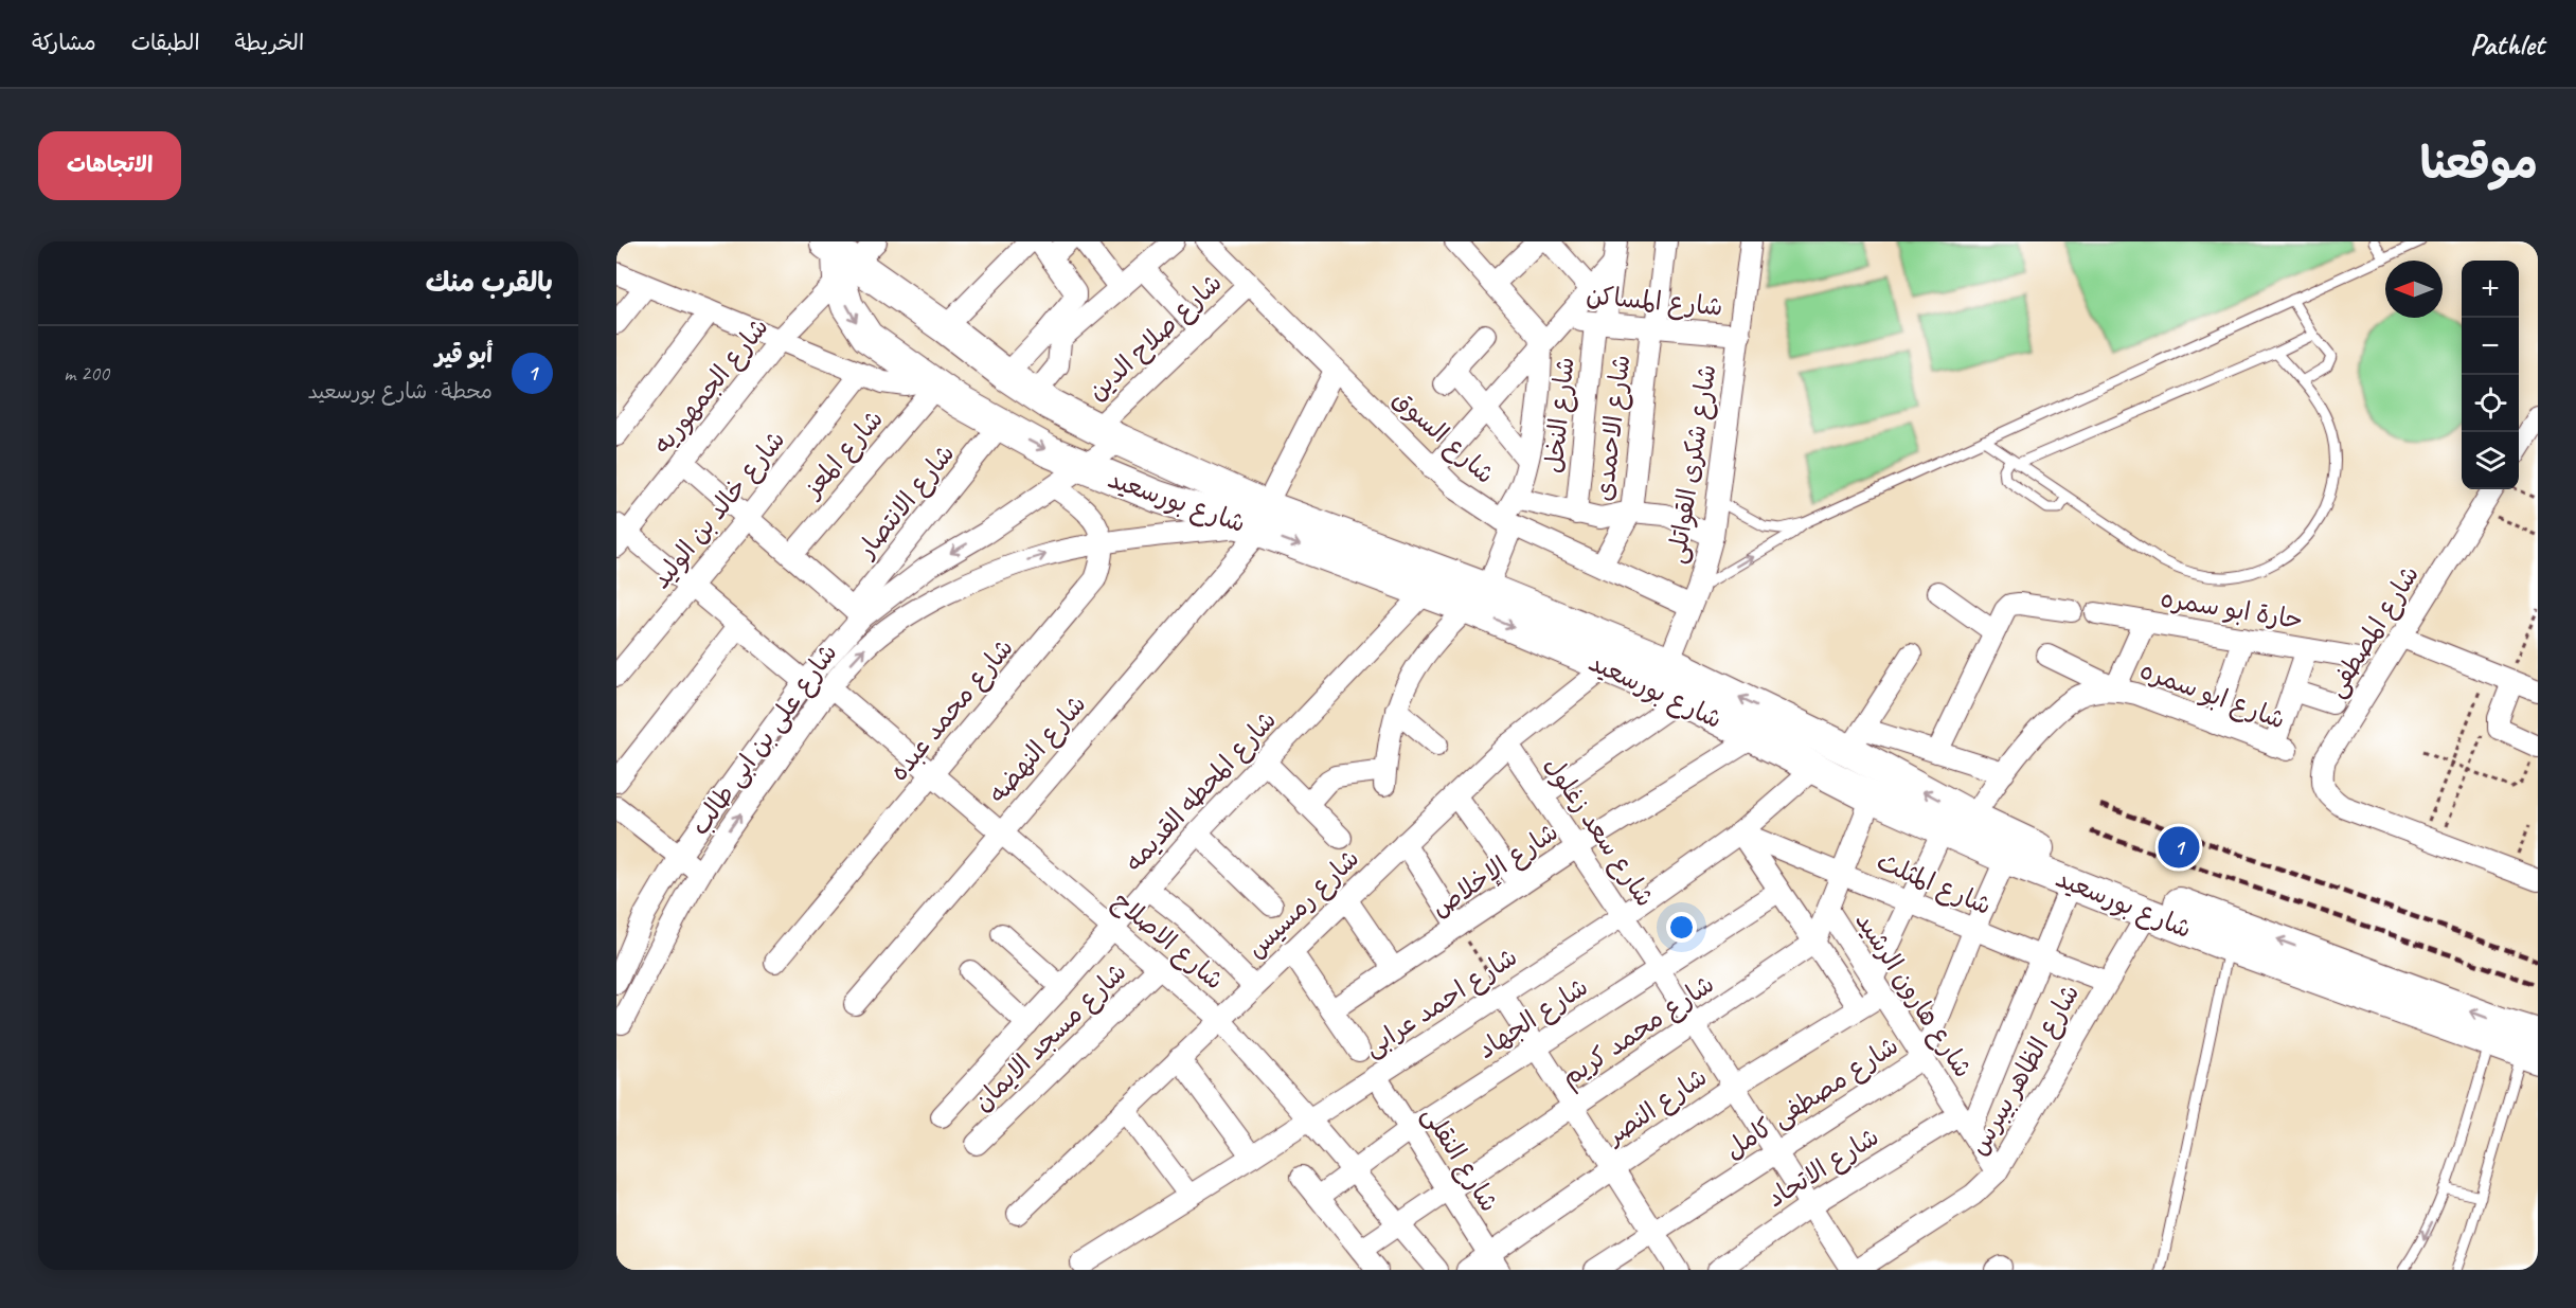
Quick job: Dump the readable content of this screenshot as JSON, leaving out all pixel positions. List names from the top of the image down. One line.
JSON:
{"streets":{"main road":["شارع بورسعيد"],"street":["شارع المساكن","شارع صلاح الدين","شارع الجمهوريه","شارع النخل","شارع الاحمدى","شارع السوق","شارع المعز","شارع شكرى القواتلى","شارع الانتصار","شارع خالد بن الوليد","حارة ابو سمره","شارع المصطفى","شارع ابو سمره","شارع محمد عبده","شارع على بن ابى طالب","شارع النهضه","شارع المحطه القديمه","شارع سعد زغلول","شارع الإخلاص","شارع المثلث","شارع رمسيس","شارع الاصلاح","شارع هارون الرشيد","شارع احمد عرابى","شارع الجهاد","شارع محمد كريم","شارع مسجد الايمان","شارع الظاهر بيبرس","شارع مصطفى كامل","شارع النصر","شارع النقلى","شارع الاتحاد"]},"crossings":[["شارع المساكن","شارع النخل"],["شارع المساكن","شارع الاحمدى"],["شارع المساكن","شارع شكرى القواتلى"],["شارع صلاح الدين","شارع السوق"],["شارع صلاح الدين","شارع بورسعيد"],["شارع صلاح الدين","شارع على بن ابى طالب"],["شارع الجمهوريه","شارع بورسعيد"],["شارع الجمهوريه","شارع الاصلاح"],["شارع الاحمدى","شارع السوق"],["شارع السوق","شارع شكرى القواتلى"],["شارع السوق","شارع النهضه"],["شارع المعز","شارع بورسعيد"],["شارع شكرى القواتلى","شارع بورسعيد"],["شارع الانتصار","شارع بورسعيد"],["شارع الانتصار","شارع على بن ابى طالب"],["شارع بورسعيد","شارع ابو سمره"],["شارع بورسعيد","شارع على بن ابى طالب"],["شارع بورسعيد","شارع النهضه"],["شارع بورسعيد","شارع المحطه القديمه"],["شارع بورسعيد","شارع الإخلاص"],["شارع بورسعيد","شارع رمسيس"],["شارع بورسعيد","شارع احمد عرابى"],["شارع بورسعيد","شارع الظاهر بيبرس"],["شارع بورسعيد","شارع مصطفى كامل"],["شارع خالد بن الوليد","شارع الاصلاح"],["شارع محمد عبده","شارع على بن ابى طالب"],["شارع محمد عبده","شارع الاصلاح"],["شارع على بن ابى طالب","شارع النهضه"],["شارع على بن ابى طالب","شارع الاصلاح"],["شارع النهضه","شارع الاصلاح"],["شارع المحطه القديمه","شارع الاصلاح"],["شارع سعد زغلول","شارع الإخلاص"],["شارع سعد زغلول","شارع رمسيس"],["شارع سعد زغلول","شارع احمد عرابى"],["شارع سعد زغلول","شارع الجهاد"],["شارع سعد زغلول","شارع محمد كريم"],["شارع سعد زغلول","شارع الظاهر بيبرس"],["شارع سعد زغلول","شارع مصطفى كامل"],["شارع سعد زغلول","شارع النصر"],["شارع سعد زغلول","شارع الاتحاد"],["شارع المثلث","شارع احمد عرابى"],["شارع المثلث","شارع الظاهر بيبرس"],["شارع المثلث","شارع مصطفى كامل"],["شارع رمسيس","شارع الاصلاح"],["شارع الاصلاح","شارع احمد عرابى"],["شارع الاصلاح","شارع الجهاد"],["شارع الاصلاح","شارع محمد كريم"],["شارع الاصلاح","شارع مسجد الايمان"],["شارع هارون الرشيد","شارع الظاهر بيبرس"],["شارع هارون الرشيد","شارع مصطفى كامل"],["شارع هارون الرشيد","شارع النصر"],["شارع هارون الرشيد","شارع الاتحاد"],["شارع احمد عرابى","شارع النقلى"],["شارع الجهاد","شارع النقلى"],["شارع محمد كريم","شارع النقلى"],["شارع النصر","شارع النقلى"]],"north":"left","page":{"header":"Pathlet","nav":["الخريطة","الطبقات","مشاركة"],"title":"موقعنا","buttons":"الاتجاهات","heading":"بالقرب منك","map_buttons":["+","−"],"list":[{"mark":"1","name":"أبو قير","note":"محطة · شارع بورسعيد","value":"200 m"}],"pins":"1"}}
